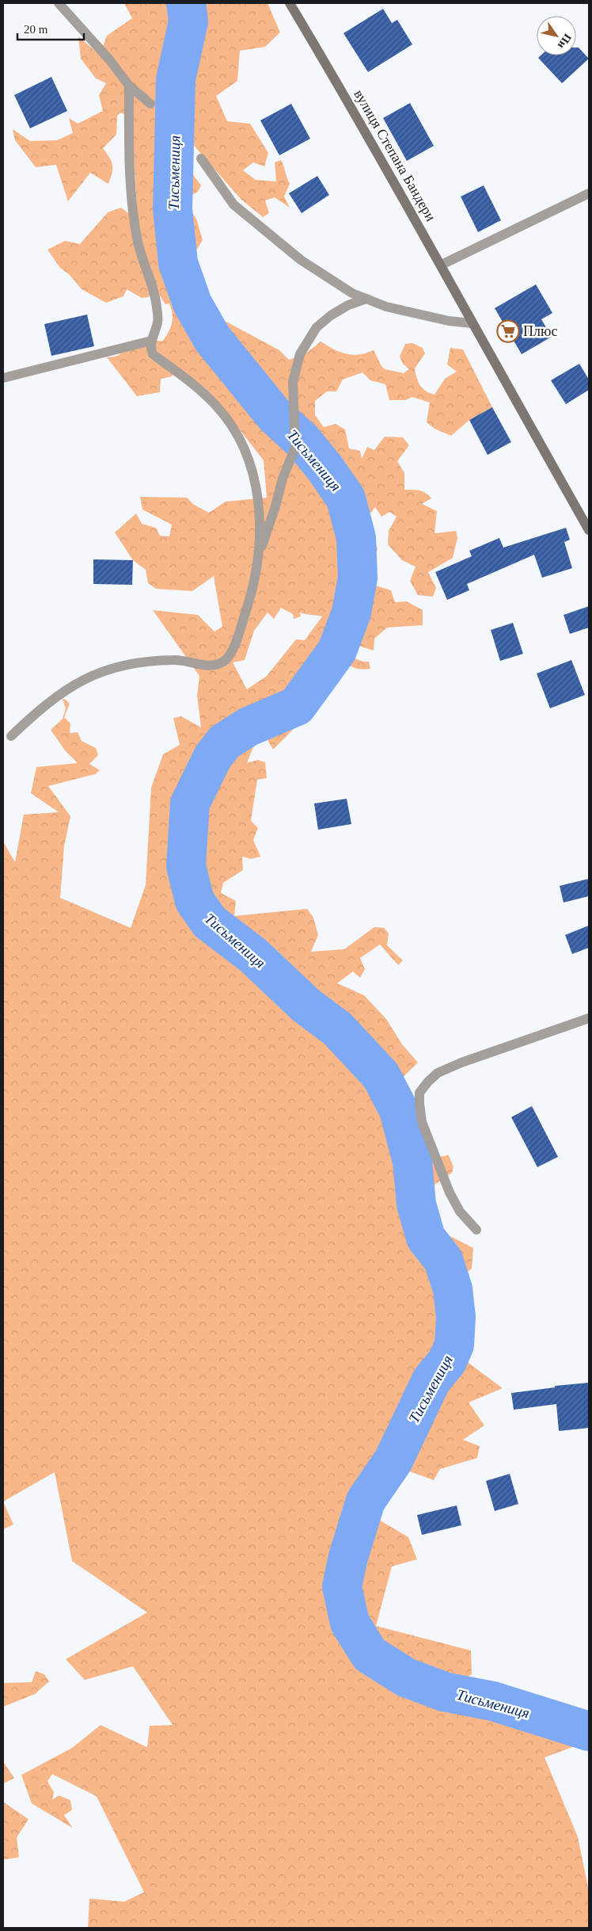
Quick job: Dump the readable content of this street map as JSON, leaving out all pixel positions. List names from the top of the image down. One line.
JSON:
{"streets":{"main road":["вулиця Степана Бандери"]},"water":["Тисьмениця"],"places":{"supermarket":["Плюс"]},"scale_bar":"20 m","north":"bottom right"}
